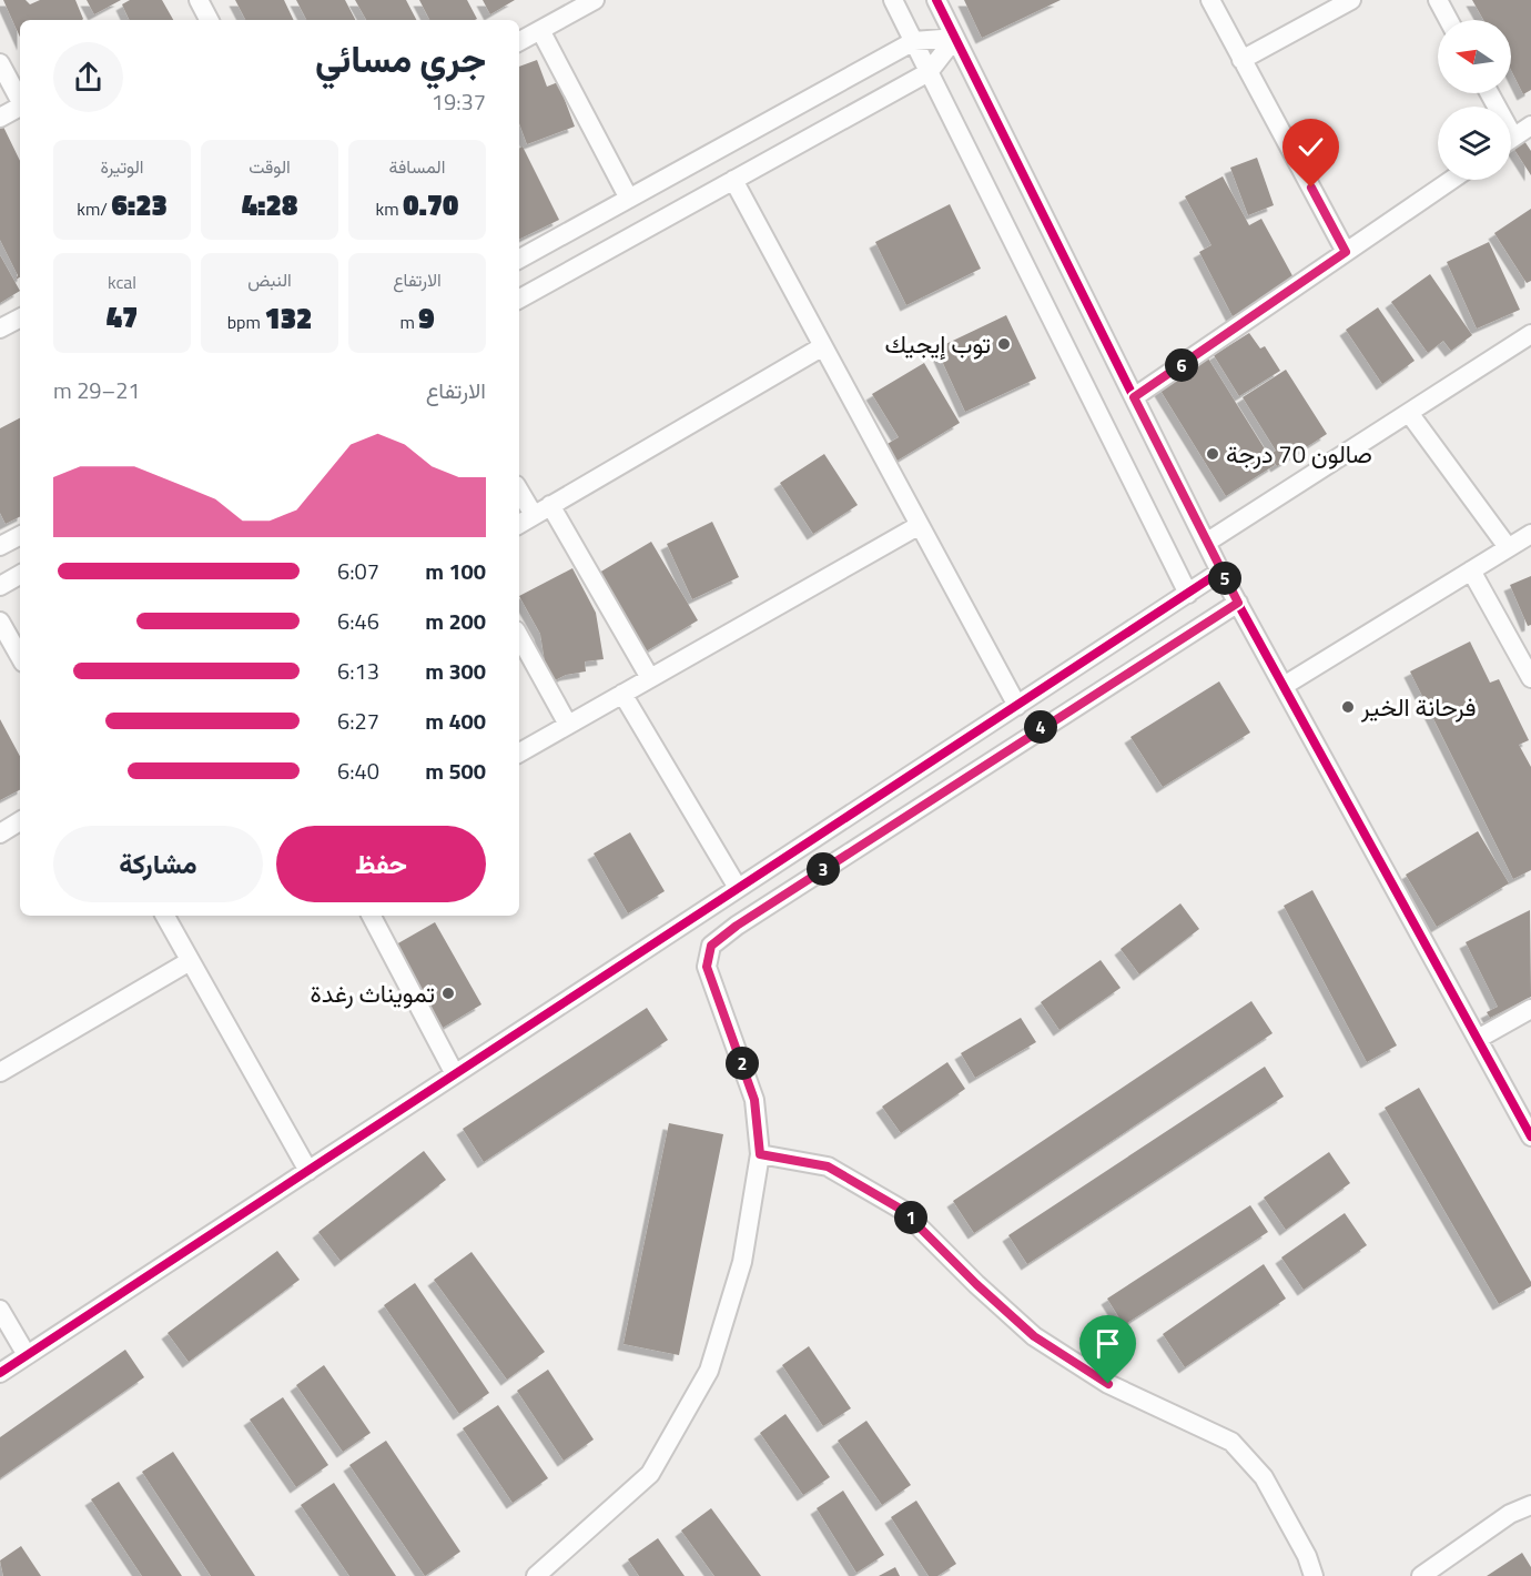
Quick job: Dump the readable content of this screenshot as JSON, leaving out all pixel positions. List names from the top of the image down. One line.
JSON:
{"places":["توب إيجيك","صالون 70 درجة","فرحانة الخير","تمويناث رغدة"],"north":"left","page":{"heading":["جري مسائي","19:37"],"stats":[["المسافة","0.70 km"],["الوقت","4:28"],["الوتيرة","6:23 /km"],["الارتفاع","9 m"],["النبض","132 bpm"],["kcal","47"]],"pins":["6","5","4","3","2","1"],"chart":["الارتفاع","21–29 m"],"list":[{"name":"100 m","note":"6:07"},{"name":"200 m","note":"6:46"},{"name":"300 m","note":"6:13"},{"name":"400 m","note":"6:27"},{"name":"500 m","note":"6:40"}],"buttons":["حفظ","مشاركة"]}}
